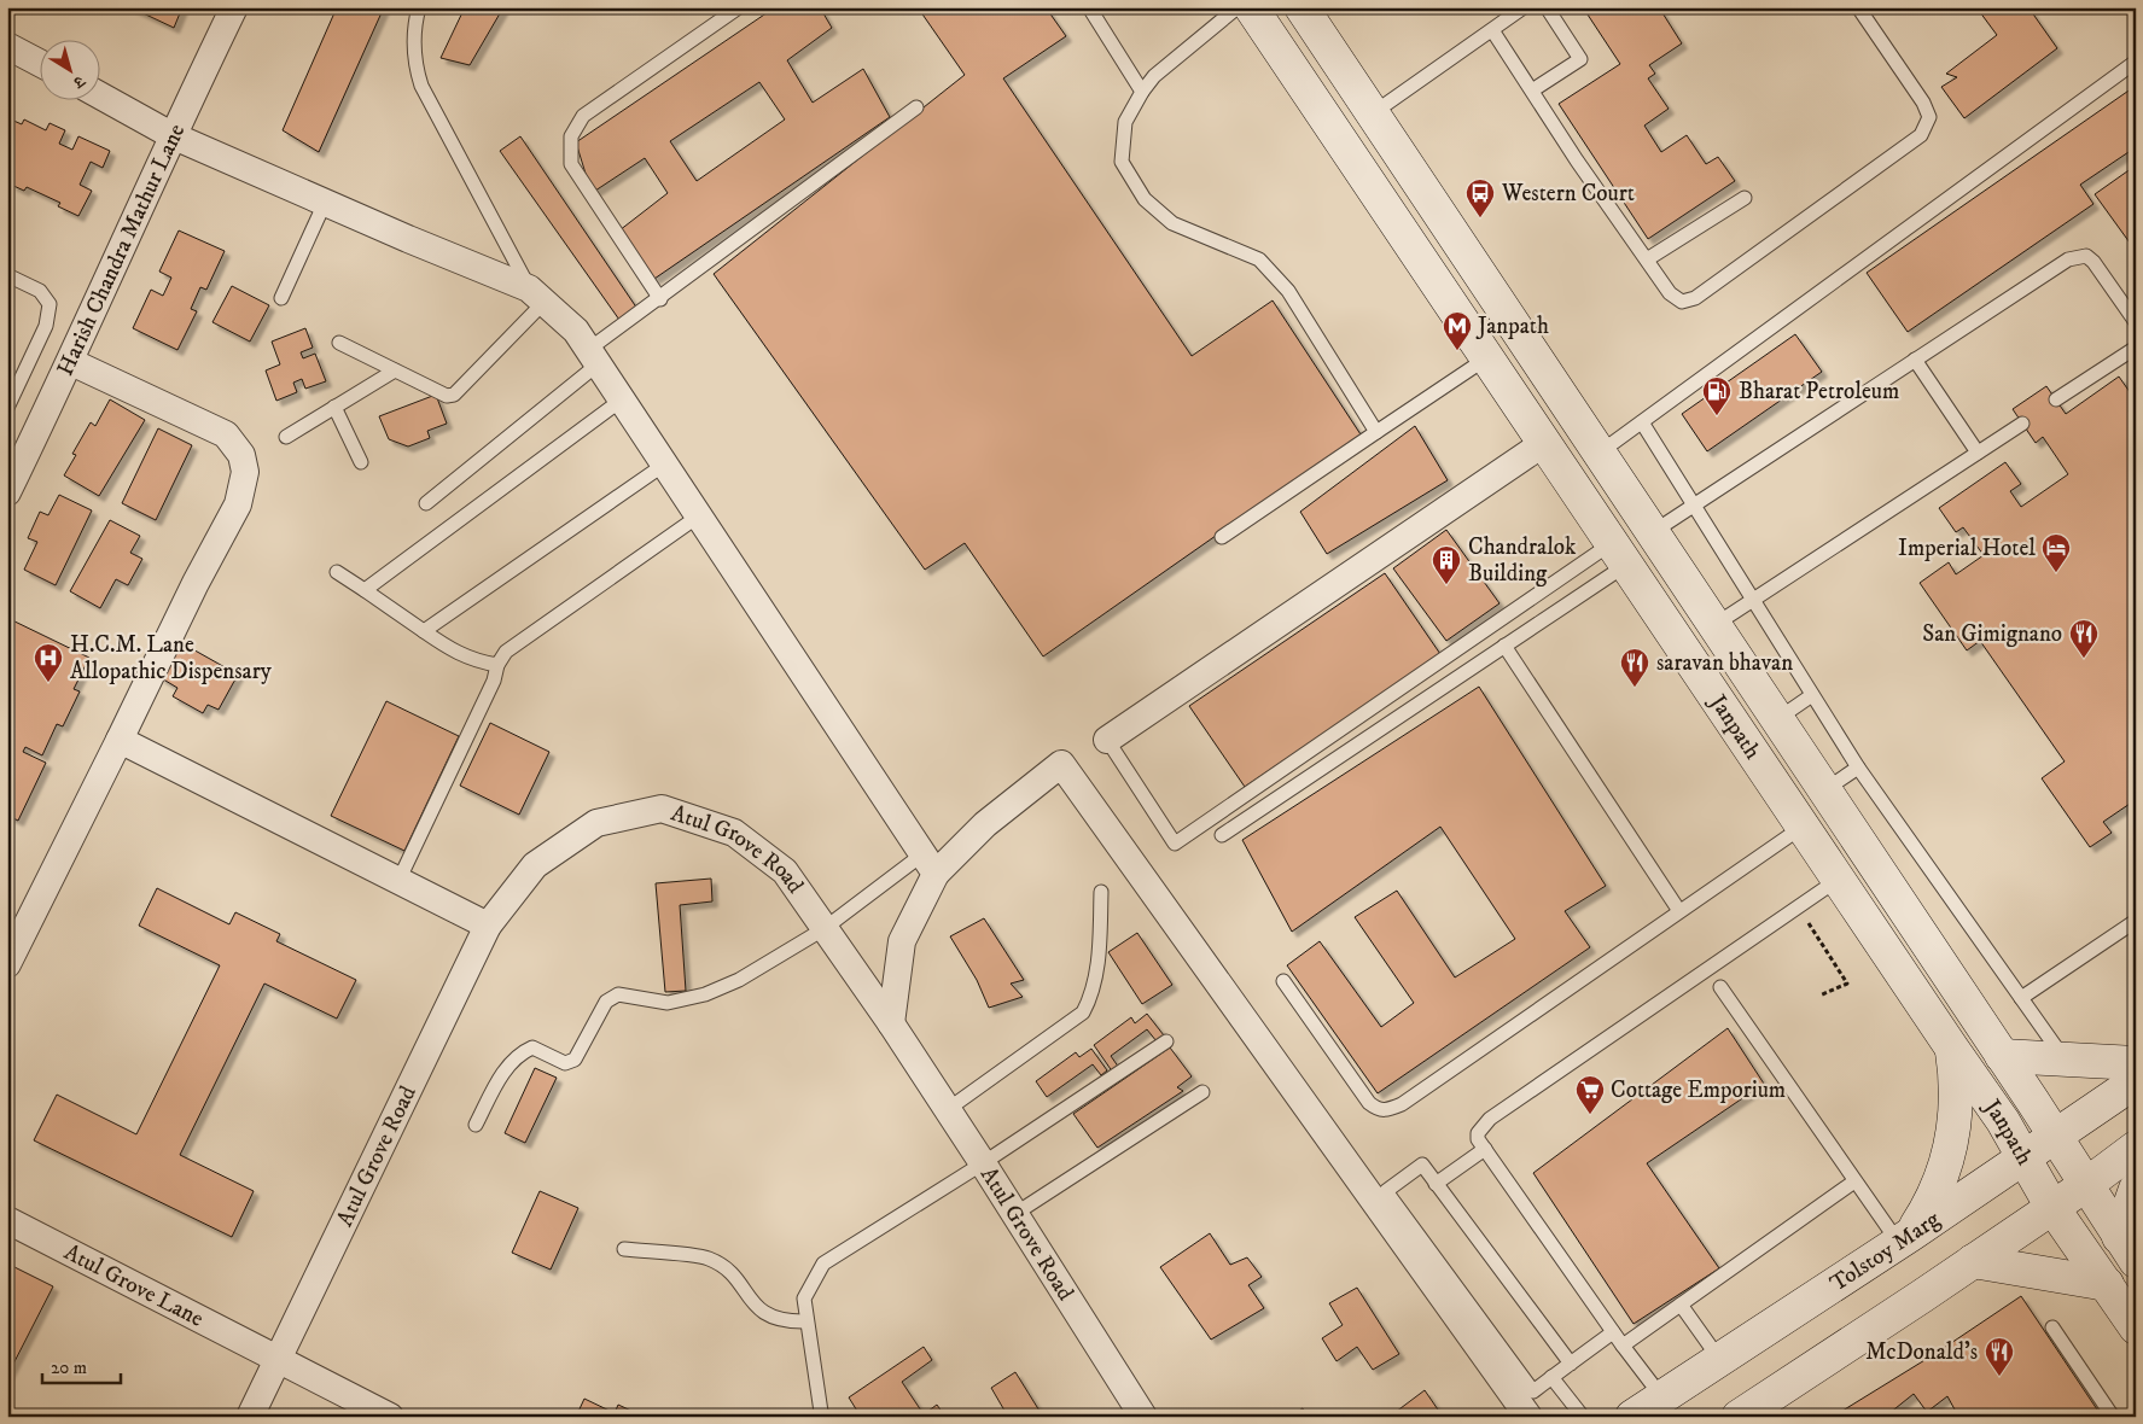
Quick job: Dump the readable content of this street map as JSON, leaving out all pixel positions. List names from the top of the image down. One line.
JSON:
{"streets":{"main road":["Janpath","Tolstoy Marg"],"street":["Harish Chandra Mathur Lane","Atul Grove Road","Atul Grove Lane"]},"crossings":[["Janpath","Tolstoy Marg"],["Atul Grove Road","Atul Grove Lane"]],"places":{"bus stop":["Western Court"],"metro station":["Janpath"],"fuel station":["Bharat Petroleum"],"hotel":["Imperial Hotel"],"building":["Chandralok Building"],"restaurant":["San Gimignano","saravan bhavan","McDonald's"],"hospital":["H.C.M. Lane Allopathic Dispensary"],"supermarket":["Cottage Emporium"]},"scale_bar":"20 m","north":"bottom right"}
